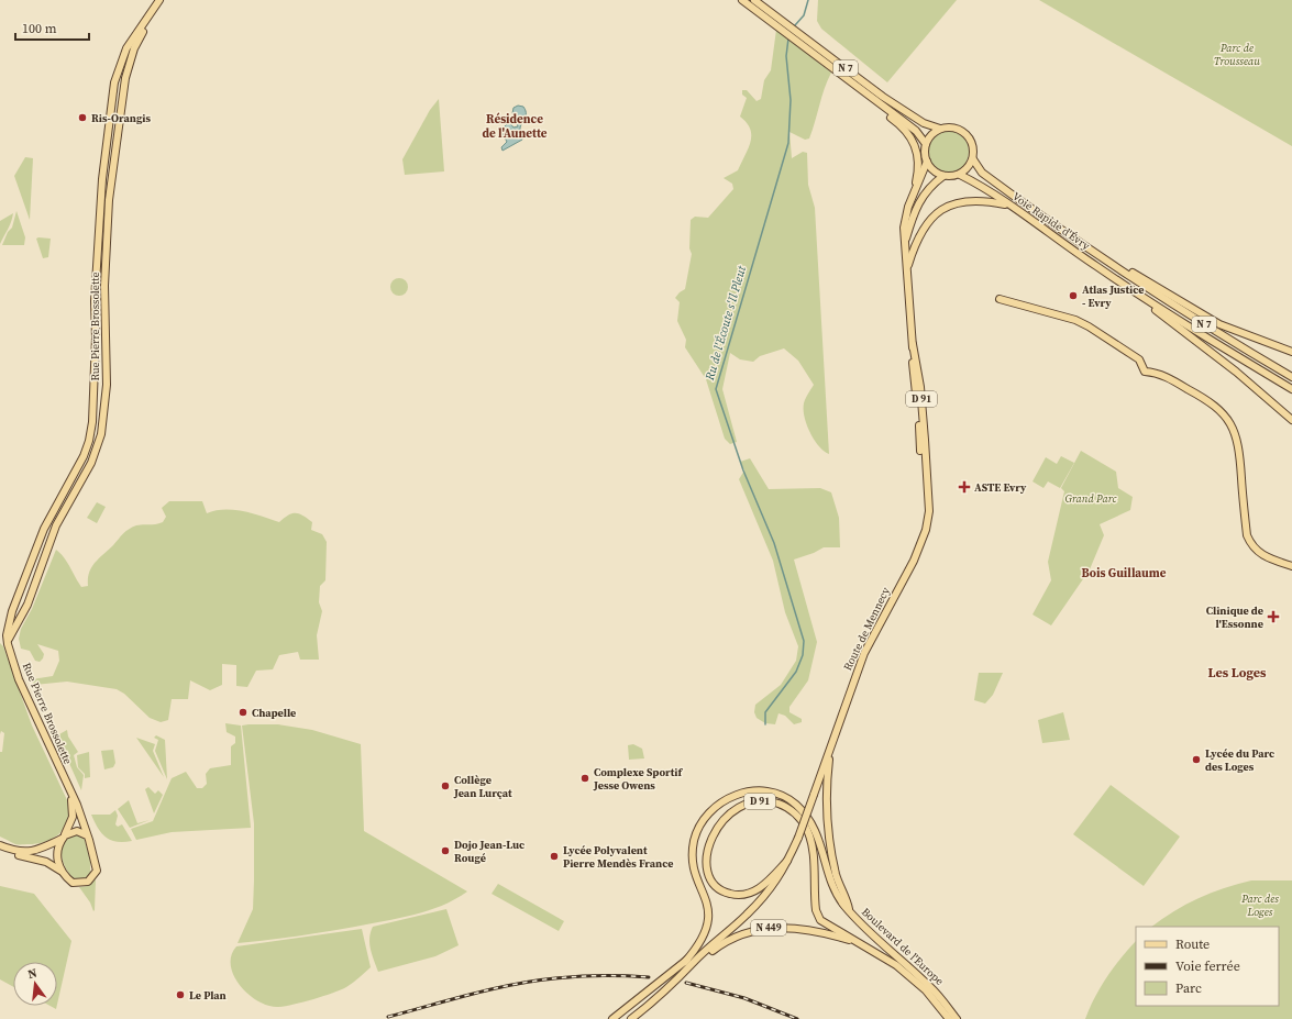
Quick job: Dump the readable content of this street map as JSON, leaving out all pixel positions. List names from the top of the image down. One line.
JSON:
{"streets":{"main road":["N 7","Voie Rapide d'Évry","Rue Pierre Brossolette","D 91","Route de Mennecy","N 449","Boulevard de l'Europe"]},"crossings":[["N 7","Voie Rapide d'Évry"],["N 7","Route de Mennecy"],["Voie Rapide d'Évry","Route de Mennecy"],["D 91","Route de Mennecy"],["D 91","N 449"],["D 91","Boulevard de l'Europe"],["N 449","Boulevard de l'Europe"]],"districts":["Résidence de l'Aunette","Bois Guillaume","Les Loges"],"water":["Ru de l'Écoute s'Il Pleut"],"parks":["Parc de Trousseau","Grand Parc","Parc des Loges"],"places":{"other":["Ris-Orangis","Atlas Justice - Evry","Chapelle","Lycée du Parc des Loges","Complexe Sportif Jesse Owens","Collège Jean Lurçat","Dojo Jean-Luc Rougé","Lycée Polyvalent Pierre Mendès France","Le Plan"],"health":["ASTE Evry","Clinique de l'Essonne"]},"legend":["Route","Voie ferrée","Parc"],"scale_bar":"100 m","north":"top"}
